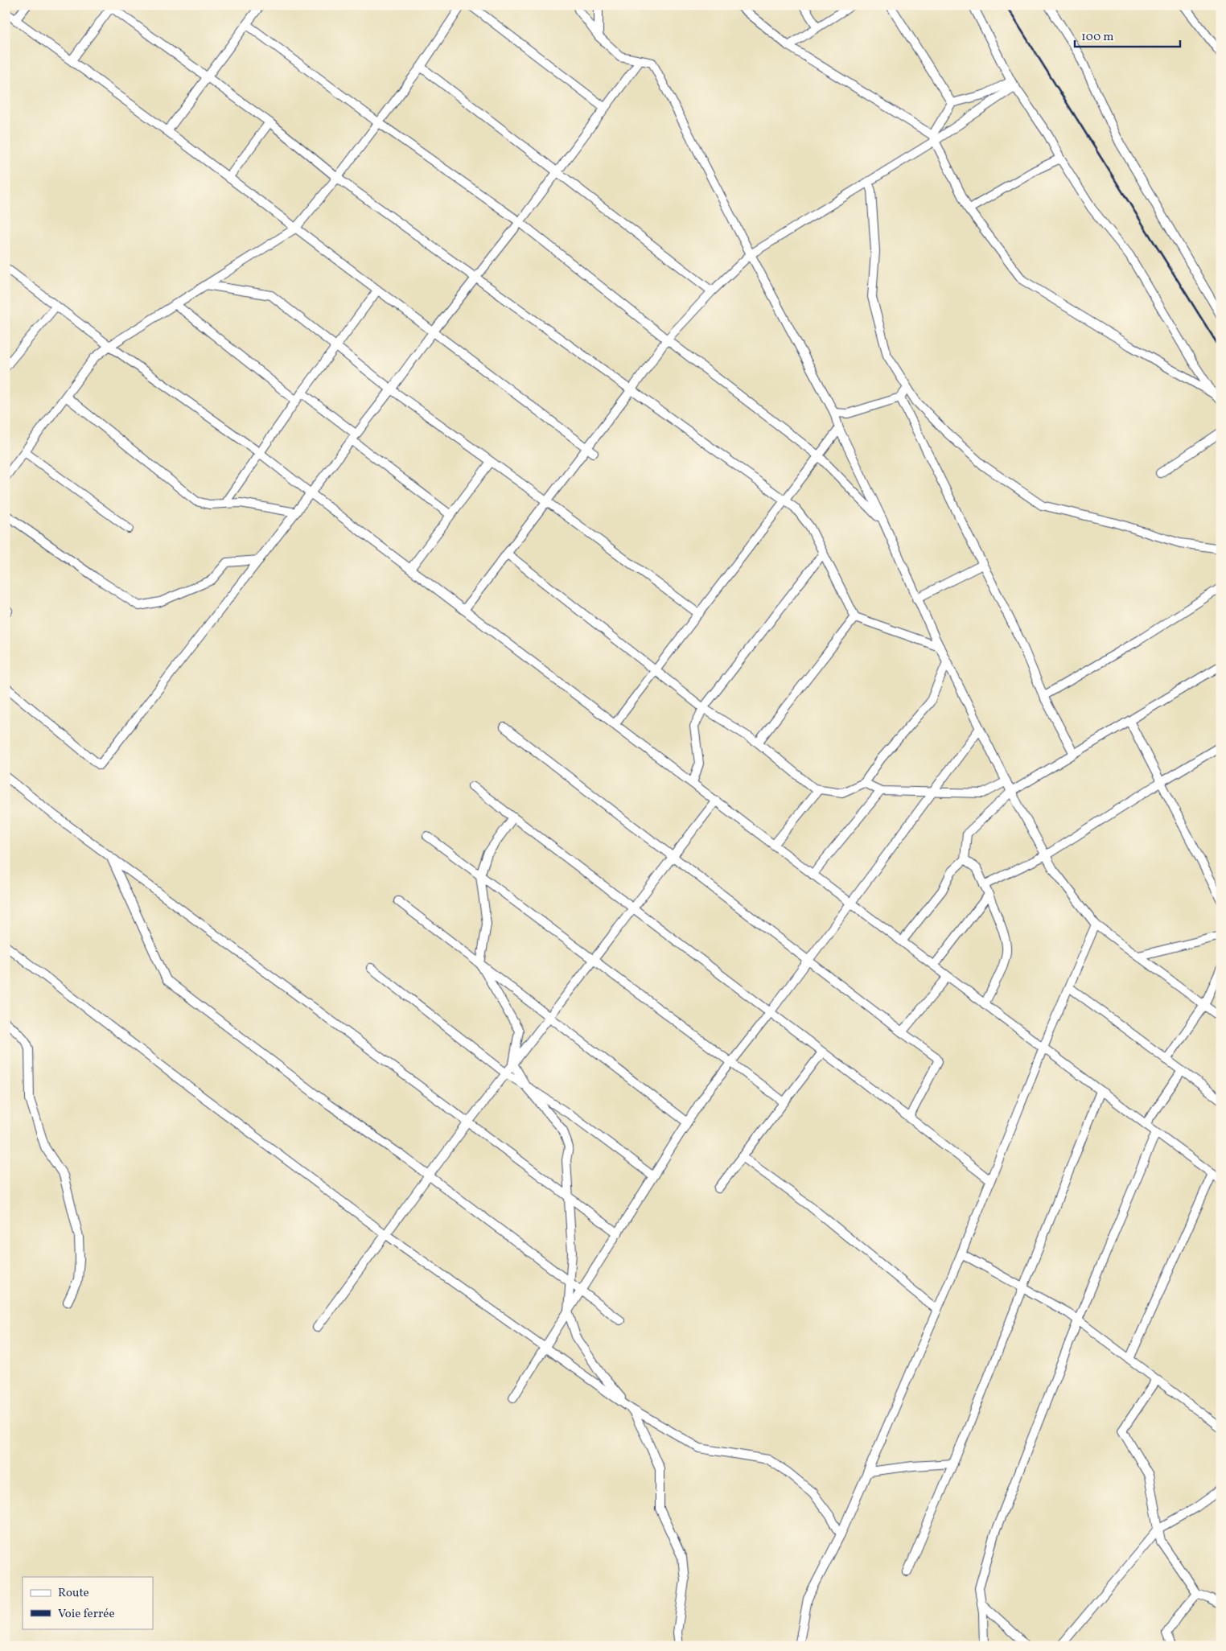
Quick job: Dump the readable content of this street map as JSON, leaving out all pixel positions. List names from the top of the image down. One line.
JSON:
{"legend":["Route","Voie ferrée"],"scale_bar":"100 m"}
